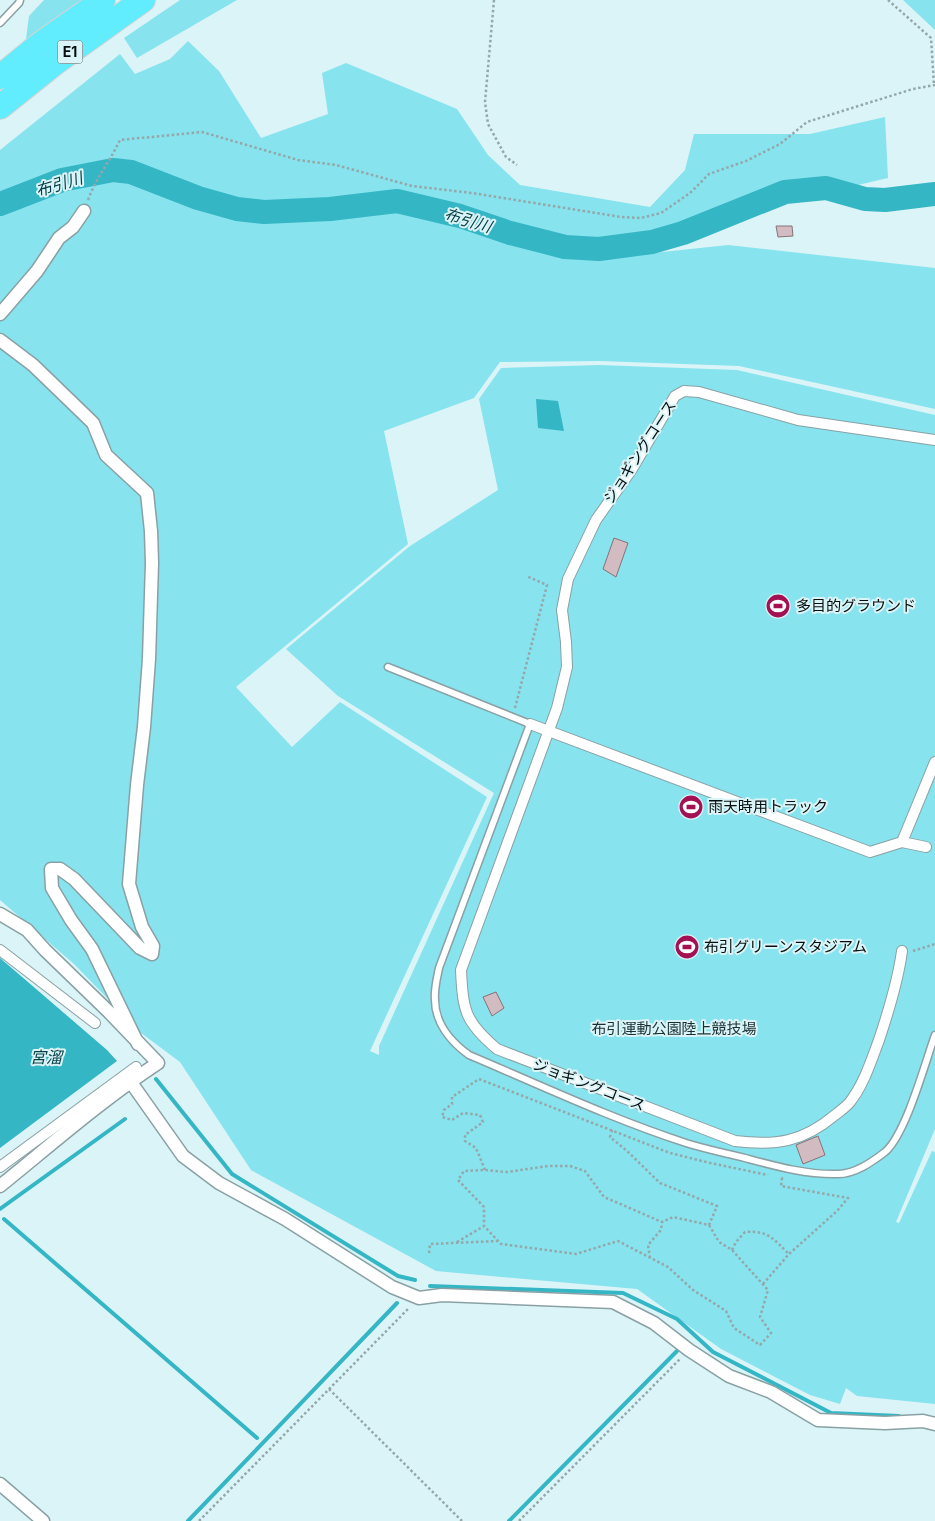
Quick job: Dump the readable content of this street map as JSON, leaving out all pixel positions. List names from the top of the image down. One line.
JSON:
{"streets":{"highway":["E1"],"street":["ジョギングコース"]},"water":["布引川","宮溜"],"parks":["布引運動公園陸上競技場"],"places":{"sports":["多目的グラウンド","雨天時用トラック","布引グリーンスタジアム"]}}
